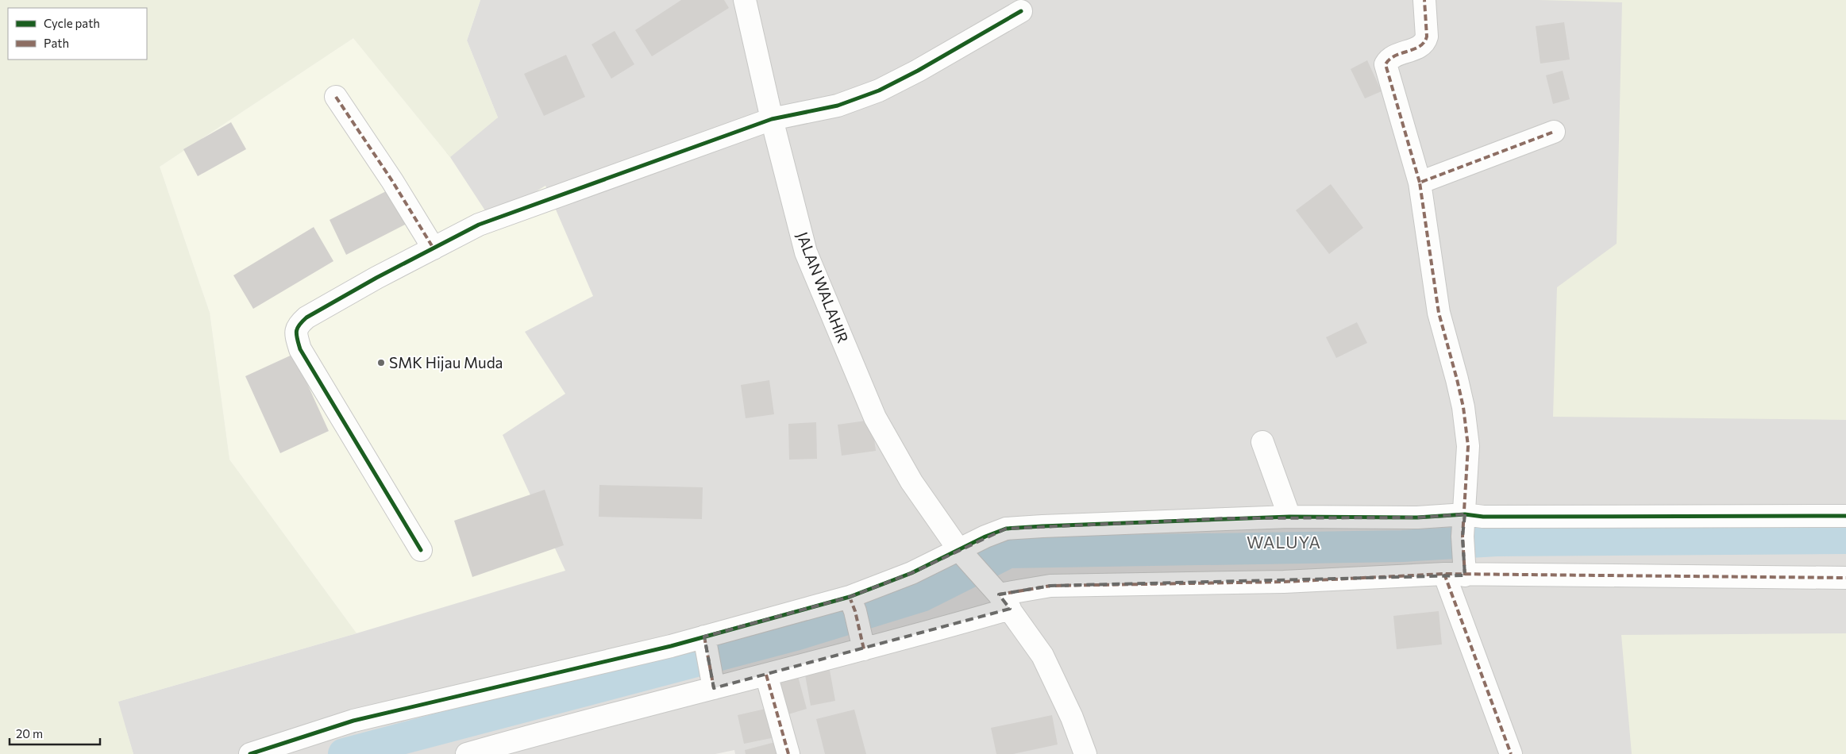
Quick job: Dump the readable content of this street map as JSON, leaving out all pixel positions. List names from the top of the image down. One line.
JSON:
{"streets":{"street":["JALAN WALAHIR"]},"districts":["WALUYA"],"places":["SMK Hijau Muda"],"legend":["Cycle path","Path"],"scale_bar":"20 m"}
